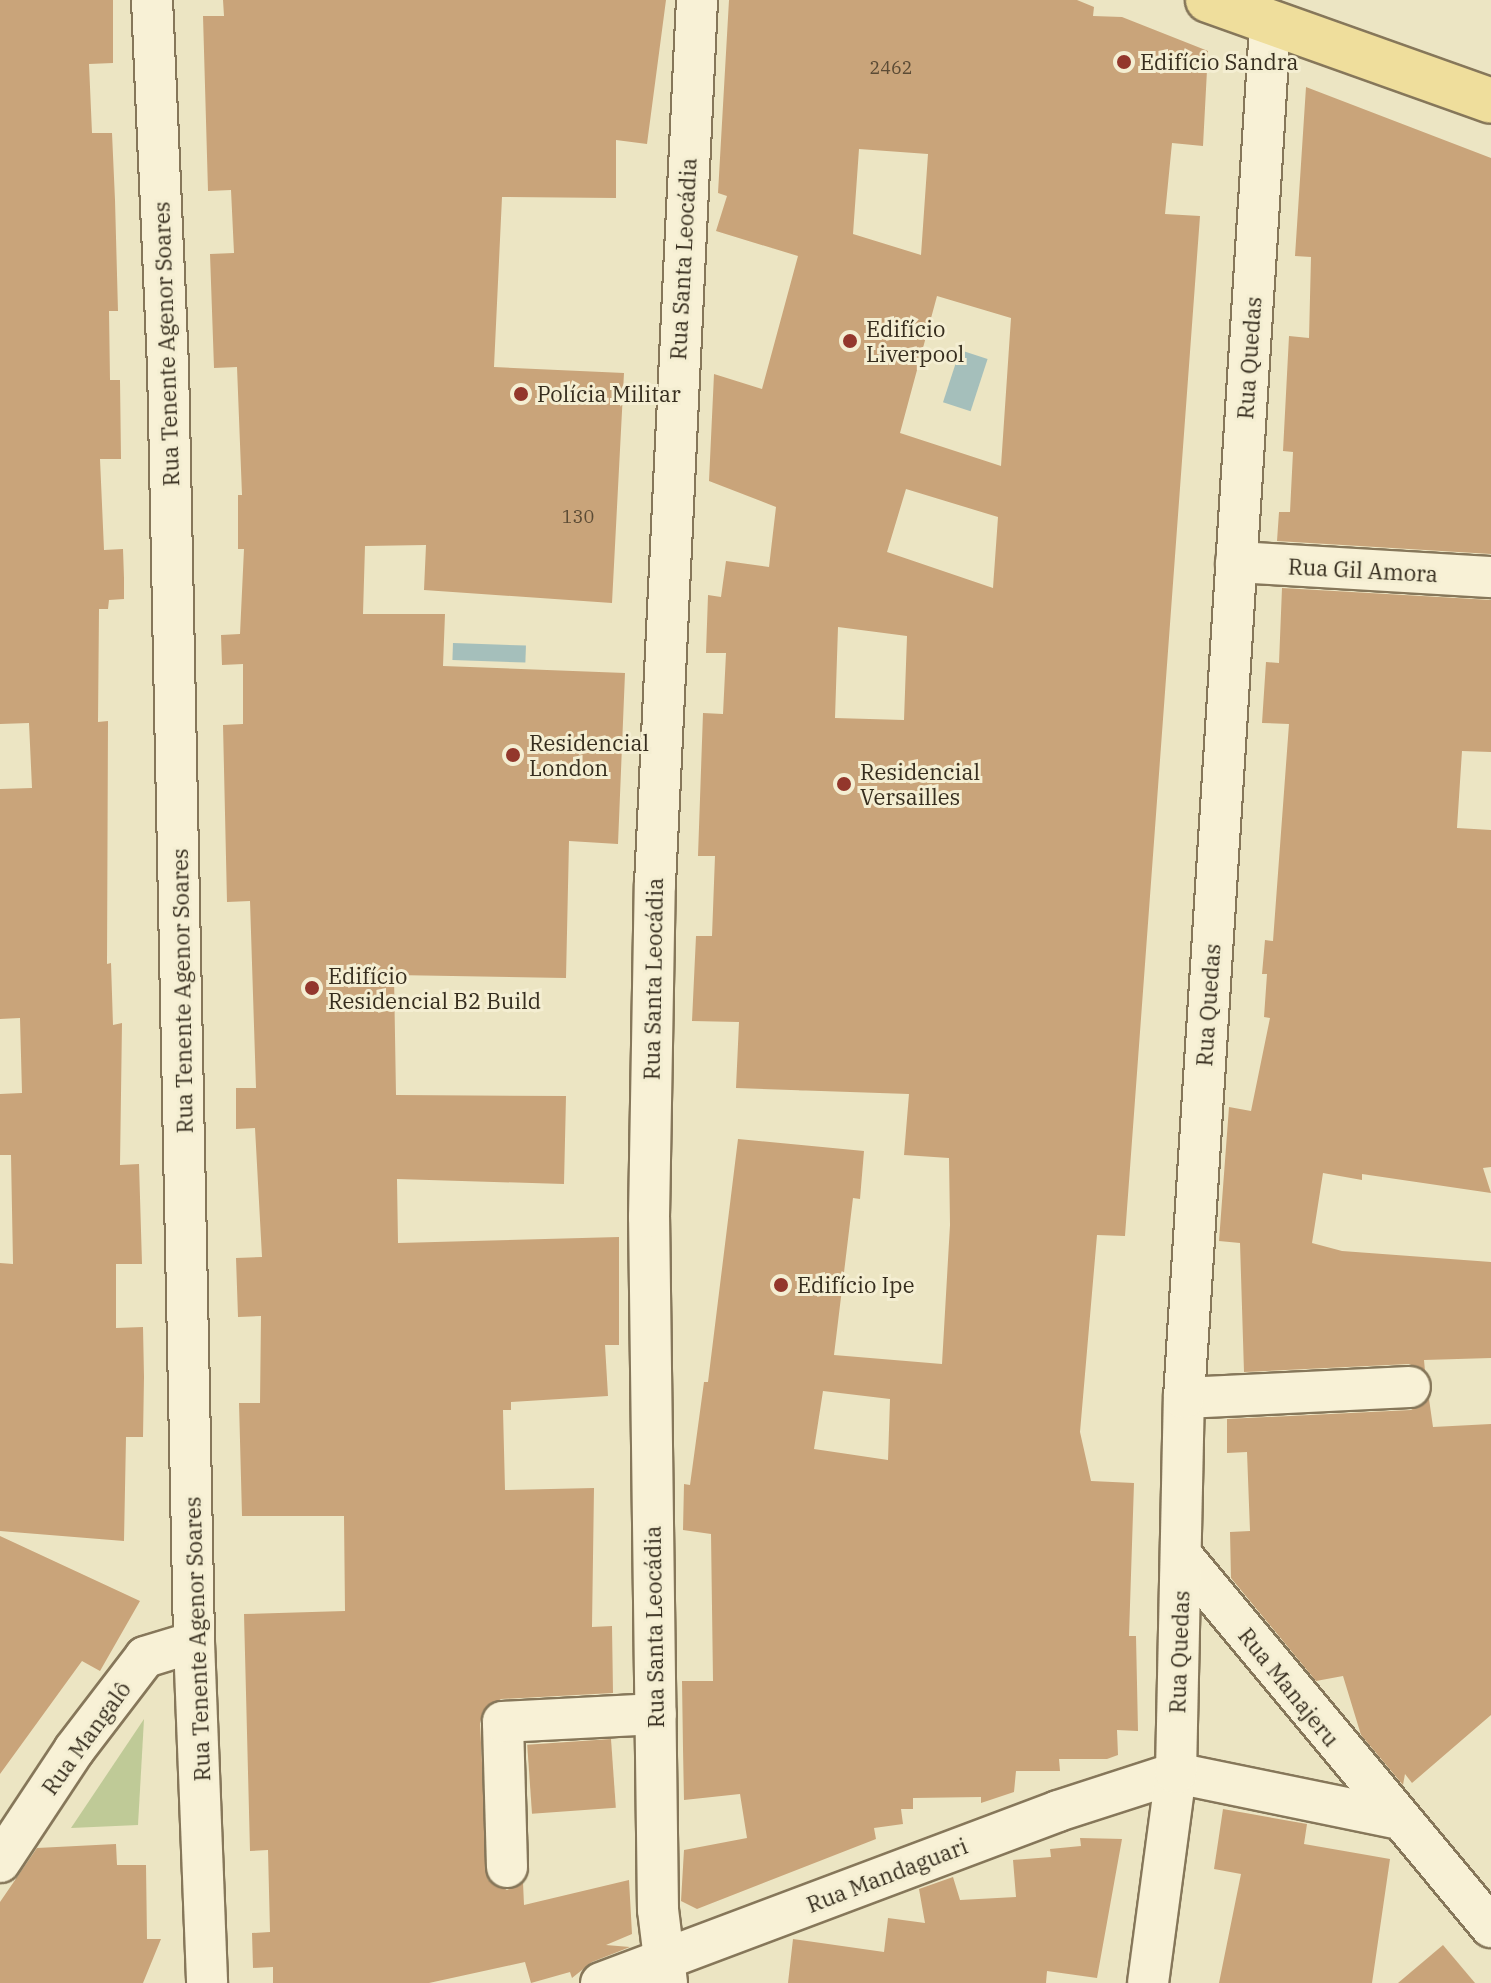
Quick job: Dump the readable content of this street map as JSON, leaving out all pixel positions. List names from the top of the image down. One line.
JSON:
{"streets":{"street":["Rua Santa Leocádia","Rua Tenente Agenor Soares","Rua Quedas","Rua Gil Amora","Rua Manajeru","Rua Mangalô","Rua Mandaguari"]},"crossings":[["Rua Santa Leocádia","Rua Mandaguari"],["Rua Tenente Agenor Soares","Rua Mangalô"],["Rua Quedas","Rua Gil Amora"],["Rua Quedas","Rua Manajeru"],["Rua Quedas","Rua Mandaguari"]],"places":["Edifício Sandra","Edifício Liverpool","Polícia Militar","Residencial London","Residencial Versailles","Edifício Residencial B2 Build","Edifício Ipe"],"house_numbers":["2462","130"]}
